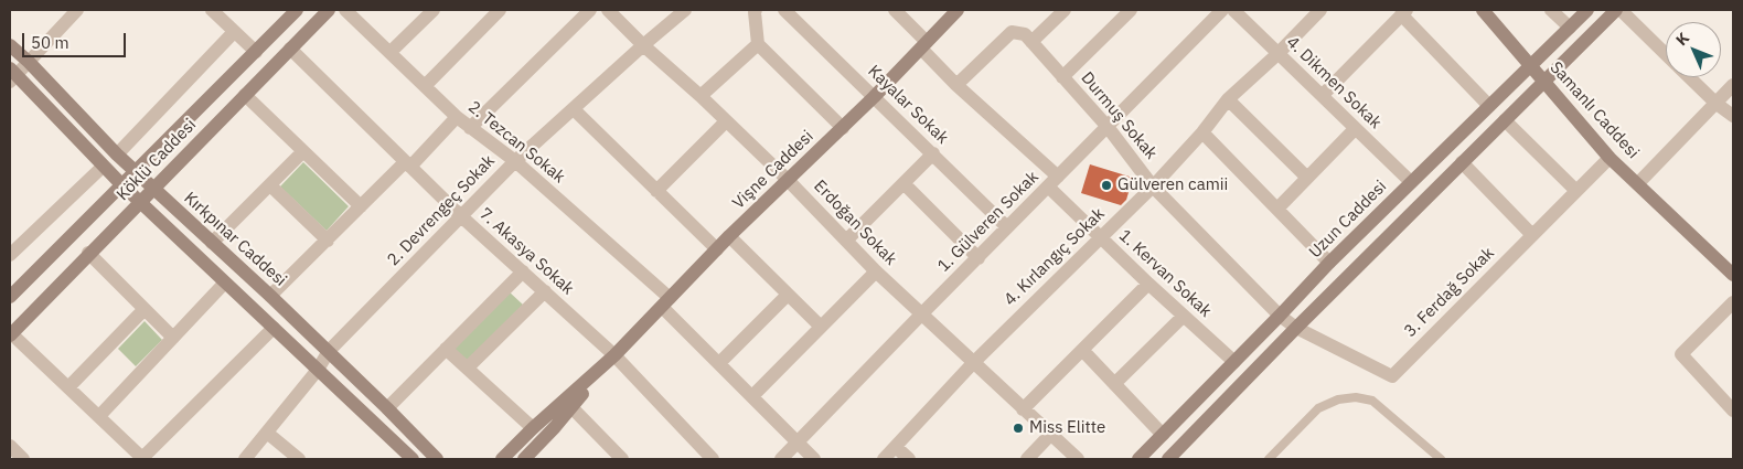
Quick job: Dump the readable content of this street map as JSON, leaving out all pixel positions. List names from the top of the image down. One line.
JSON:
{"streets":{"main road":["Samanlı Caddesi","Köklü Caddesi","Vişne Caddesi","Uzun Caddesi","Kırkpınar Caddesi"],"street":["4. Dikmen Sokak","Kayalar Sokak","Durmuş Sokak","2. Tezcan Sokak","2. Devrengeç Sokak","1. Gülveren Sokak","Erdoğan Sokak","7. Akasya Sokak","4. Kırlangıç Sokak","1. Kervan Sokak","3. Ferdağ Sokak"]},"crossings":[["4. Dikmen Sokak","Uzun Caddesi"],["4. Dikmen Sokak","4. Kırlangıç Sokak"],["Kayalar Sokak","Vişne Caddesi"],["Kayalar Sokak","1. Gülveren Sokak"],["Samanlı Caddesi","Uzun Caddesi"],["Samanlı Caddesi","3. Ferdağ Sokak"],["Durmuş Sokak","Uzun Caddesi"],["Durmuş Sokak","1. Gülveren Sokak"],["Durmuş Sokak","4. Kırlangıç Sokak"],["Durmuş Sokak","3. Ferdağ Sokak"],["2. Tezcan Sokak","Vişne Caddesi"],["2. Tezcan Sokak","2. Devrengeç Sokak"],["2. Tezcan Sokak","1. Gülveren Sokak"],["Köklü Caddesi","Kırkpınar Caddesi"],["Köklü Caddesi","7. Akasya Sokak"],["Vişne Caddesi","Erdoğan Sokak"],["Vişne Caddesi","7. Akasya Sokak"],["Vişne Caddesi","1. Kervan Sokak"],["2. Devrengeç Sokak","Erdoğan Sokak"],["2. Devrengeç Sokak","Kırkpınar Caddesi"],["2. Devrengeç Sokak","7. Akasya Sokak"],["Uzun Caddesi","1. Kervan Sokak"],["1. Gülveren Sokak","Erdoğan Sokak"],["1. Gülveren Sokak","1. Kervan Sokak"],["Erdoğan Sokak","4. Kırlangıç Sokak"],["4. Kırlangıç Sokak","1. Kervan Sokak"]],"places":["Gülveren camii","Miss Elitte"],"scale_bar":"50 m","north":"top left"}
